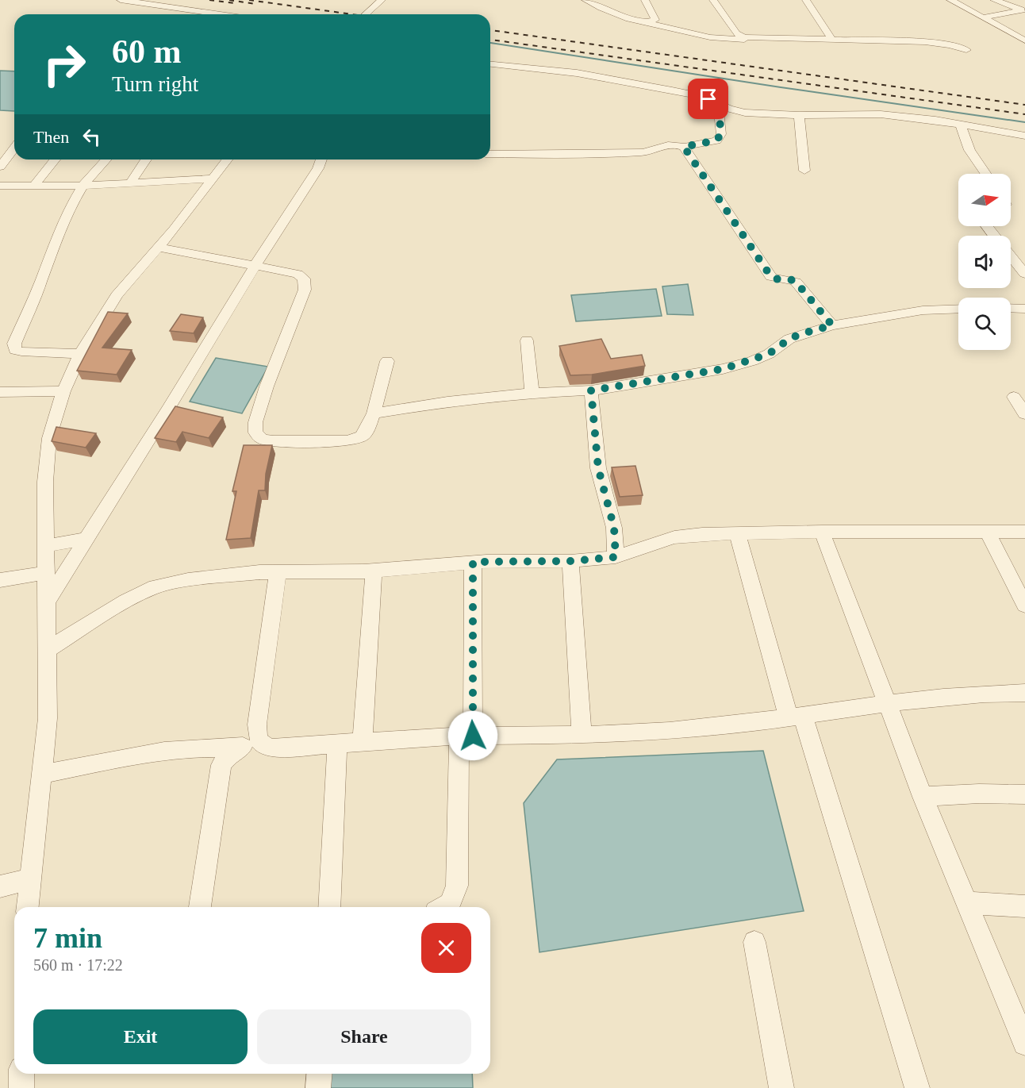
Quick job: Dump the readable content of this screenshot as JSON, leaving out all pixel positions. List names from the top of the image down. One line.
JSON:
{"north":"right","page":{"turn":["60 m","Turn right"],"then":"Then","heading":["7 min","560 m · 17:22"],"buttons":["Exit","Share"]}}
